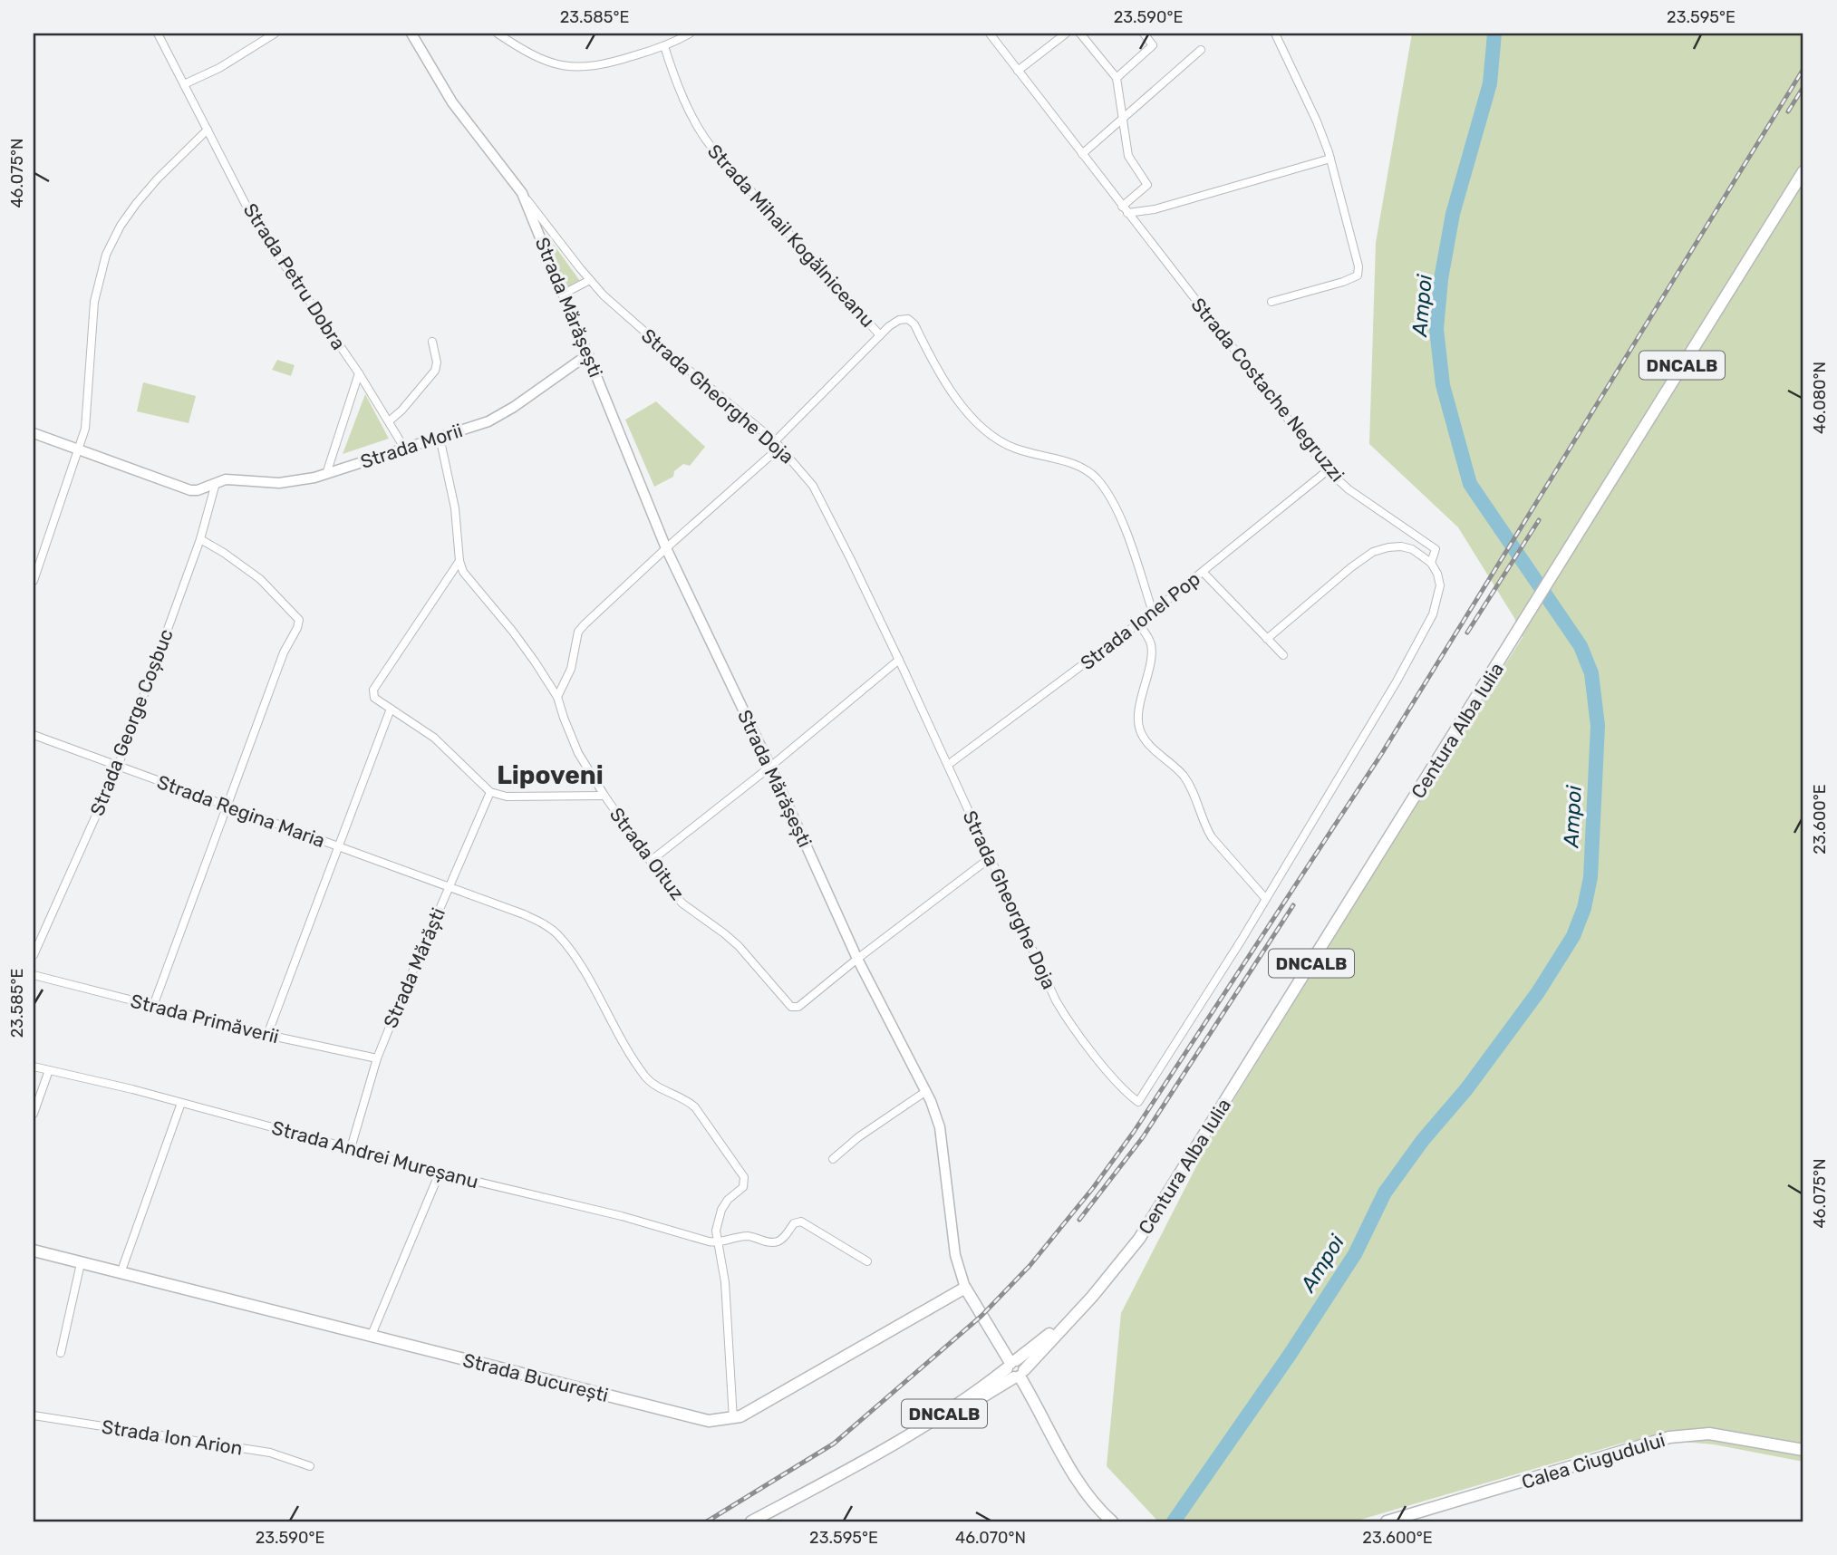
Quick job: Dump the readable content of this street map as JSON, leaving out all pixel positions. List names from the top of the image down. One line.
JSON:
{"streets":{"main road":["Strada Mărășești","DNCALB","Centura Alba Iulia","Strada București","Calea Ciugudului"],"street":["Strada Mihail Kogălniceanu","Strada Petru Dobra","Strada Costache Negruzzi","Strada Gheorghe Doja","Strada Morii","Strada Ionel Pop","Strada George Coșbuc","Strada Regina Maria","Strada Oituz","Strada Mărăști","Strada Primăverii","Strada Andrei Mureșanu","Strada Ion Arion"]},"crossings":[["Strada Mihail Kogălniceanu","Strada Ionel Pop"],["Strada Petru Dobra","Strada Morii"],["Strada Mărășești","Strada Gheorghe Doja"],["Strada Mărășești","Strada Morii"],["Strada Mărășești","Centura Alba Iulia"],["Strada Mărășești","Strada Oituz"],["Strada Mărășești","Strada București"],["Strada Costache Negruzzi","Strada Gheorghe Doja"],["Strada Costache Negruzzi","Strada Ionel Pop"],["Strada Gheorghe Doja","Strada Ionel Pop"],["Strada Morii","Strada George Coșbuc"],["Strada George Coșbuc","Strada Regina Maria"],["Strada Regina Maria","Strada Mărăști"],["Strada Regina Maria","Strada Andrei Mureșanu"],["Strada Mărăști","Strada Primăverii"],["Strada Mărăști","Strada Andrei Mureșanu"]],"districts":["Lipoveni"],"water":["Ampoi"],"coordinates":["23.585°E","23.590°E","23.595°E","46.075°N","46.080°N","23.600°E","46.070°N"]}
